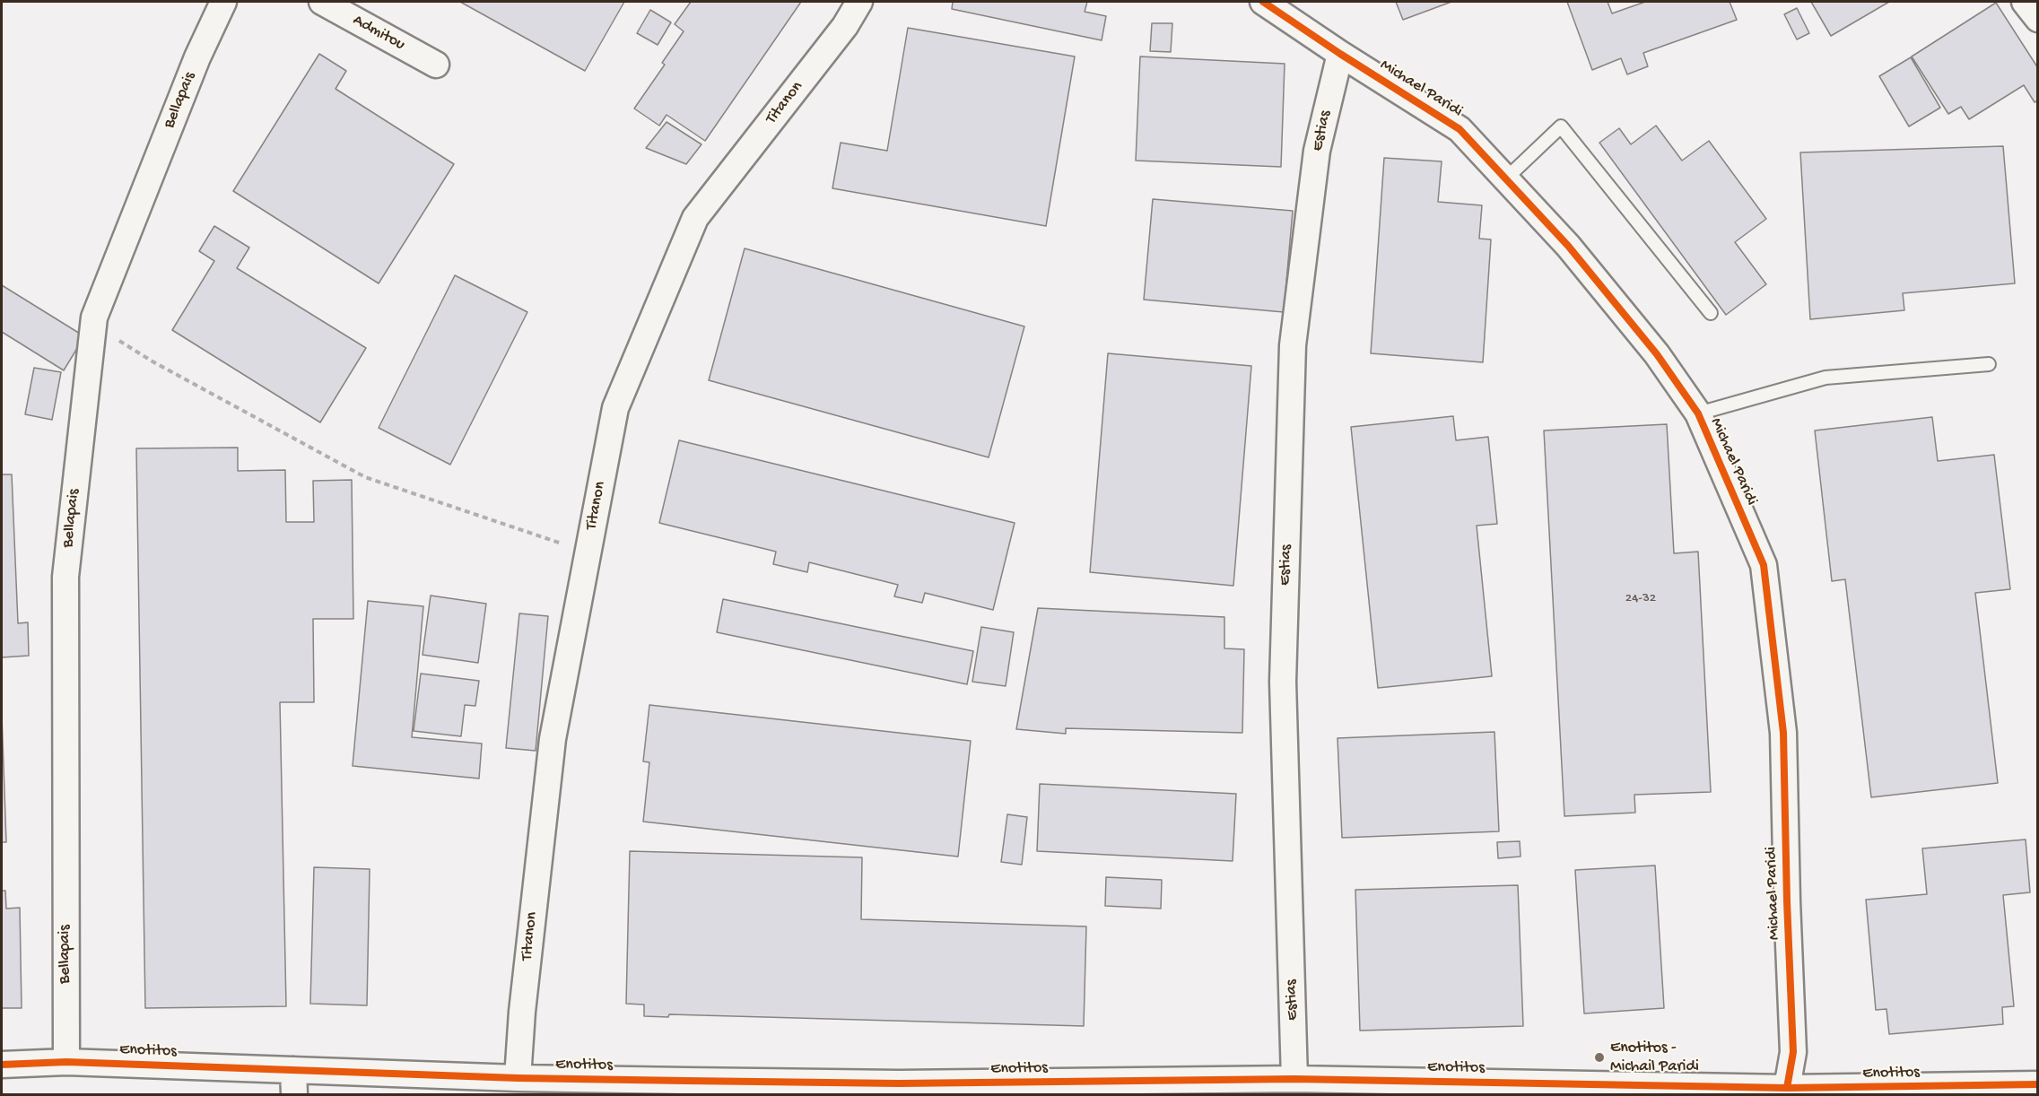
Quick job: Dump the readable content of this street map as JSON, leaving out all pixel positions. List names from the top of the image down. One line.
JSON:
{"streets":{"street":["Admitou","Michael Paridi","Bellapais","Titanon","Estias","Enotitos"]},"crossings":[["Michael Paridi","Estias"],["Michael Paridi","Enotitos"],["Bellapais","Enotitos"],["Titanon","Enotitos"],["Estias","Enotitos"]],"places":["Enotitos - Michail Paridi"],"house_numbers":["24-32"]}
